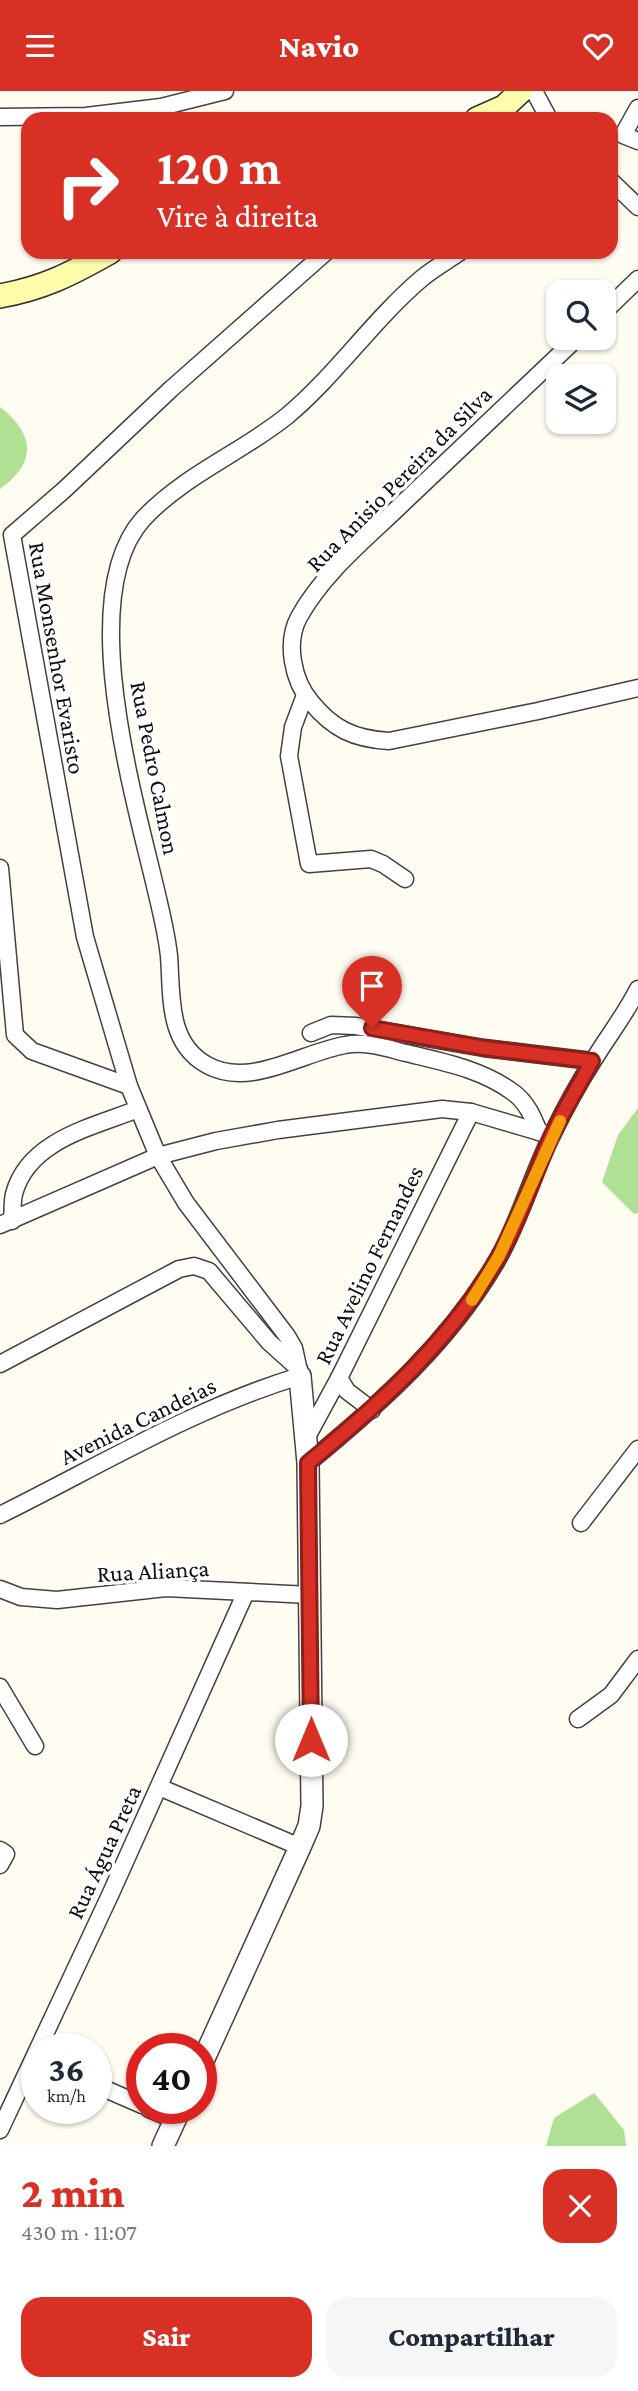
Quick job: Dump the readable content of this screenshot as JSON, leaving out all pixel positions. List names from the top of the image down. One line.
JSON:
{"streets":{"street":["Rua Anisio Pereira da Silva","Rua Monsenhor Evaristo","Rua Pedro Calmon","Rua Avelino Fernandes","Avenida Candeias","Rua Aliança","Rua Água Preta"]},"crossings":[["Rua Monsenhor Evaristo","Avenida Candeias"],["Rua Aliança","Rua Água Preta"]],"page":{"header":"Navio","turn":["120 m","Vire à direita"],"speed":"36 km/h","limit":"40","heading":["2 min","430 m · 11:07"],"buttons":["Sair","Compartilhar"]}}
